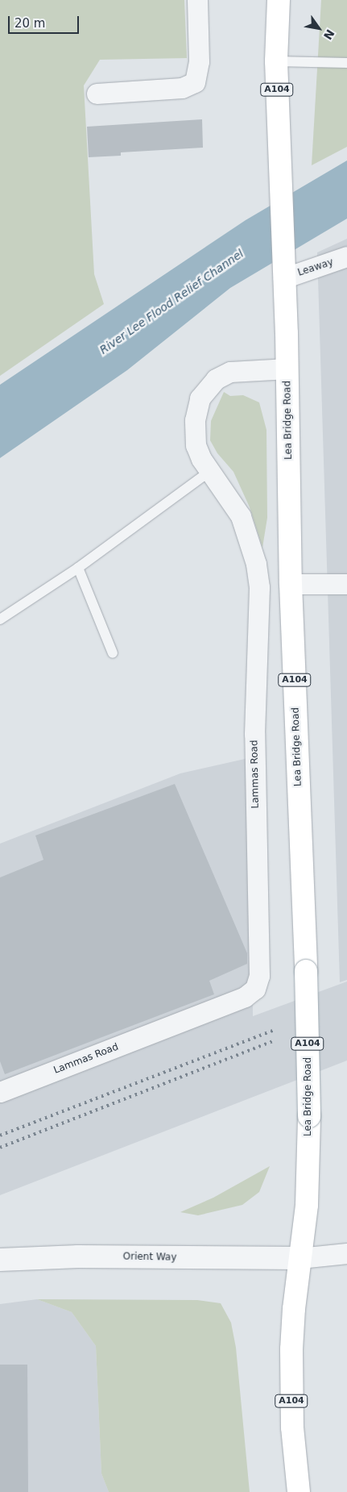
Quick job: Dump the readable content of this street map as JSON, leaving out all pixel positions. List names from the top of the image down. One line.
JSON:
{"streets":{"main road":["A104","Lea Bridge Road"],"street":["Leaway","Lammas Road","Orient Way"]},"crossings":[["Leaway","Lea Bridge Road"],["Lea Bridge Road","Lammas Road"],["Lea Bridge Road","Orient Way"]],"water":["River Lee Flood Relief Channel"],"scale_bar":"20 m","north":"bottom right"}
